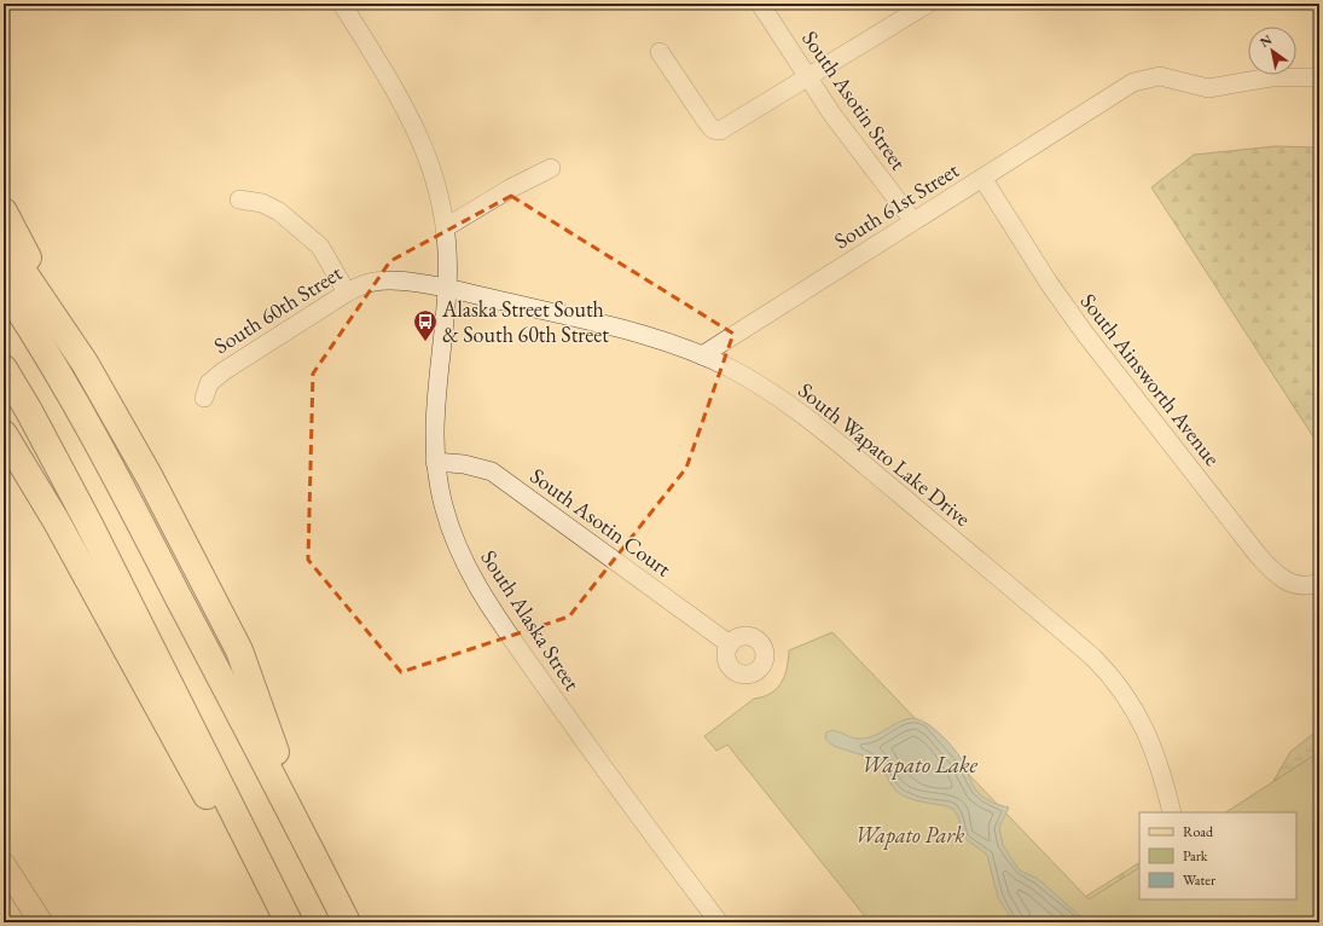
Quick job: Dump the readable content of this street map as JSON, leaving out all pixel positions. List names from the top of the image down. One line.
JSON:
{"streets":{"street":["South Asotin Street","South 61st Street","South 60th Street","South Ainsworth Avenue","South Wapato Lake Drive","South Asotin Court","South Alaska Street"]},"crossings":[["South Asotin Street","South 61st Street"],["South 61st Street","South Ainsworth Avenue"],["South 61st Street","South Wapato Lake Drive"],["South 60th Street","South Wapato Lake Drive"],["South 60th Street","South Alaska Street"],["South Wapato Lake Drive","South Alaska Street"],["South Asotin Court","South Alaska Street"]],"water":["Wapato Lake"],"parks":["Wapato Park"],"places":{"bus stop":["Alaska Street South & South 60th Street"]},"legend":["Road","Park","Water"],"north":"top left"}
